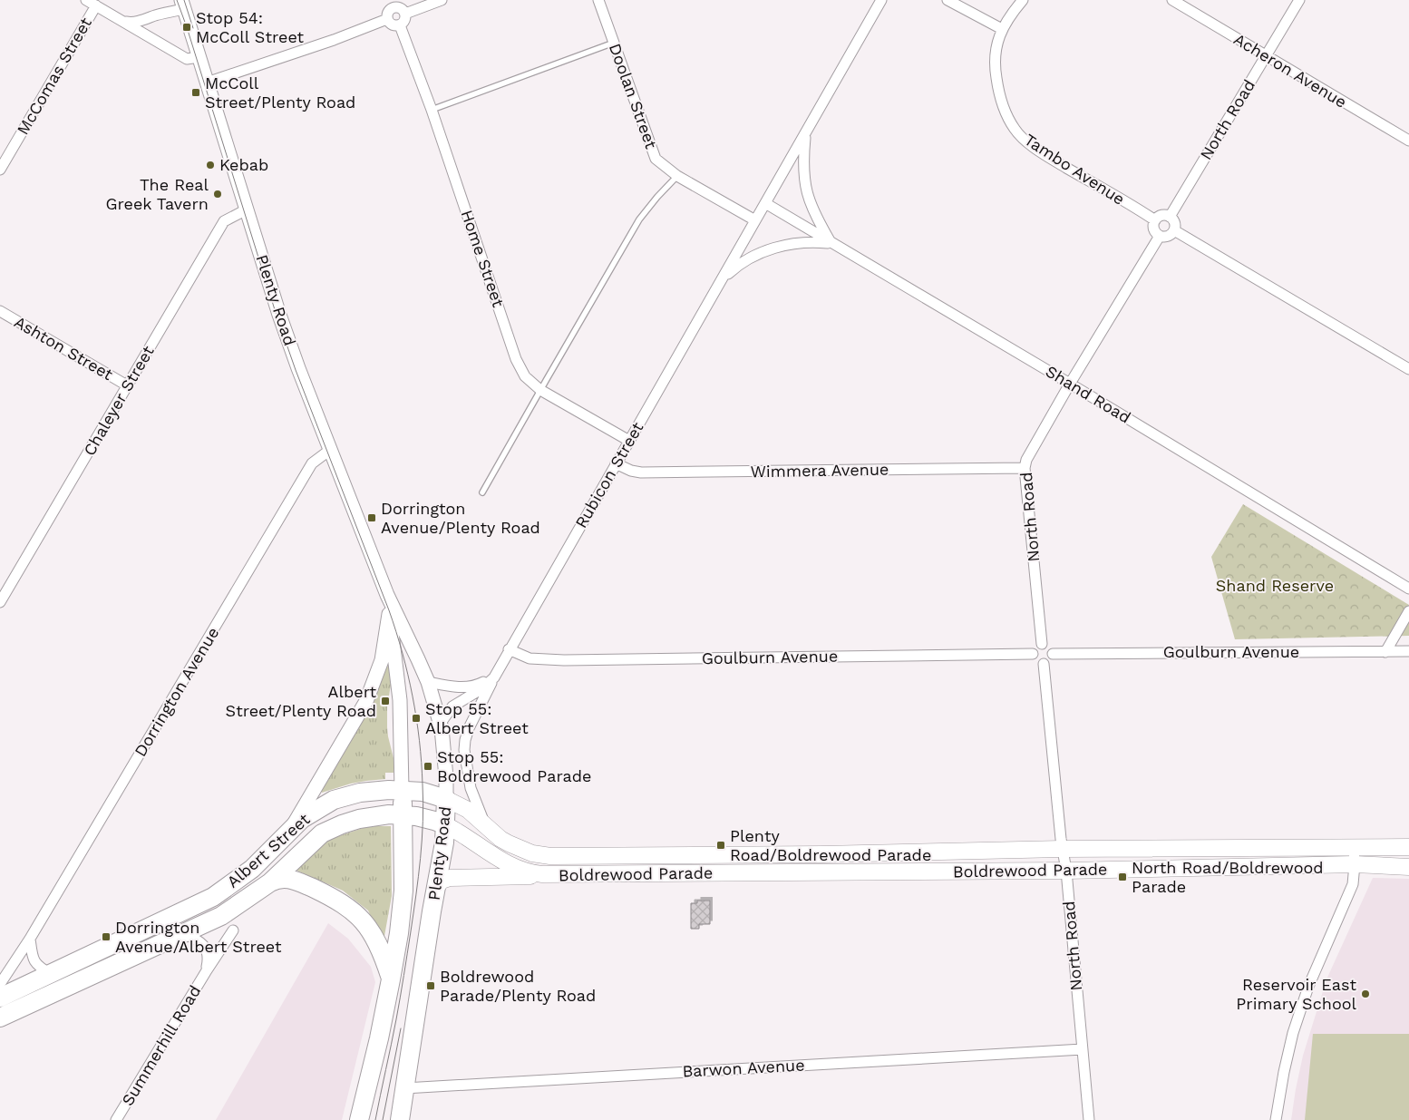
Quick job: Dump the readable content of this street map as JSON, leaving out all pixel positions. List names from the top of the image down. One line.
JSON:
{"streets":{"highway":["Plenty Road","Albert Street"],"main road":["Boldrewood Parade"],"street":["Acheron Avenue","McComas Street","Doolan Street","North Road","Tambo Avenue","Home Street","Ashton Street","Shand Road","Chaleyer Street","Wimmera Avenue","Rubicon Street","Goulburn Avenue","Dorrington Avenue","Summerhill Road","Barwon Avenue"]},"crossings":[["Acheron Avenue","North Road"],["Doolan Street","Rubicon Street"],["North Road","Tambo Avenue"],["North Road","Shand Road"],["North Road","Wimmera Avenue"],["North Road","Goulburn Avenue"],["North Road","Boldrewood Parade"],["North Road","Barwon Avenue"],["Home Street","Rubicon Street"],["Plenty Road","Chaleyer Street"],["Plenty Road","Rubicon Street"],["Plenty Road","Dorrington Avenue"],["Plenty Road","Albert Street"],["Plenty Road","Boldrewood Parade"],["Plenty Road","Barwon Avenue"],["Ashton Street","Chaleyer Street"],["Shand Road","Rubicon Street"],["Wimmera Avenue","Rubicon Street"],["Rubicon Street","Goulburn Avenue"],["Rubicon Street","Boldrewood Parade"],["Albert Street","Boldrewood Parade"],["Albert Street","Summerhill Road"]],"parks":["Shand Reserve"],"places":{"transit":["Stop 54: McColl Street","McColl Street/Plenty Road","Dorrington Avenue/Plenty Road","Albert Street/Plenty Road","Stop 55: Albert Street","Stop 55: Boldrewood Parade","Plenty Road/Boldrewood Parade","North Road/Boldrewood Parade","Dorrington Avenue/Albert Street","Boldrewood Parade/Plenty Road"],"other":["Kebab","The Real Greek Tavern","Reservoir East Primary School"]}}
